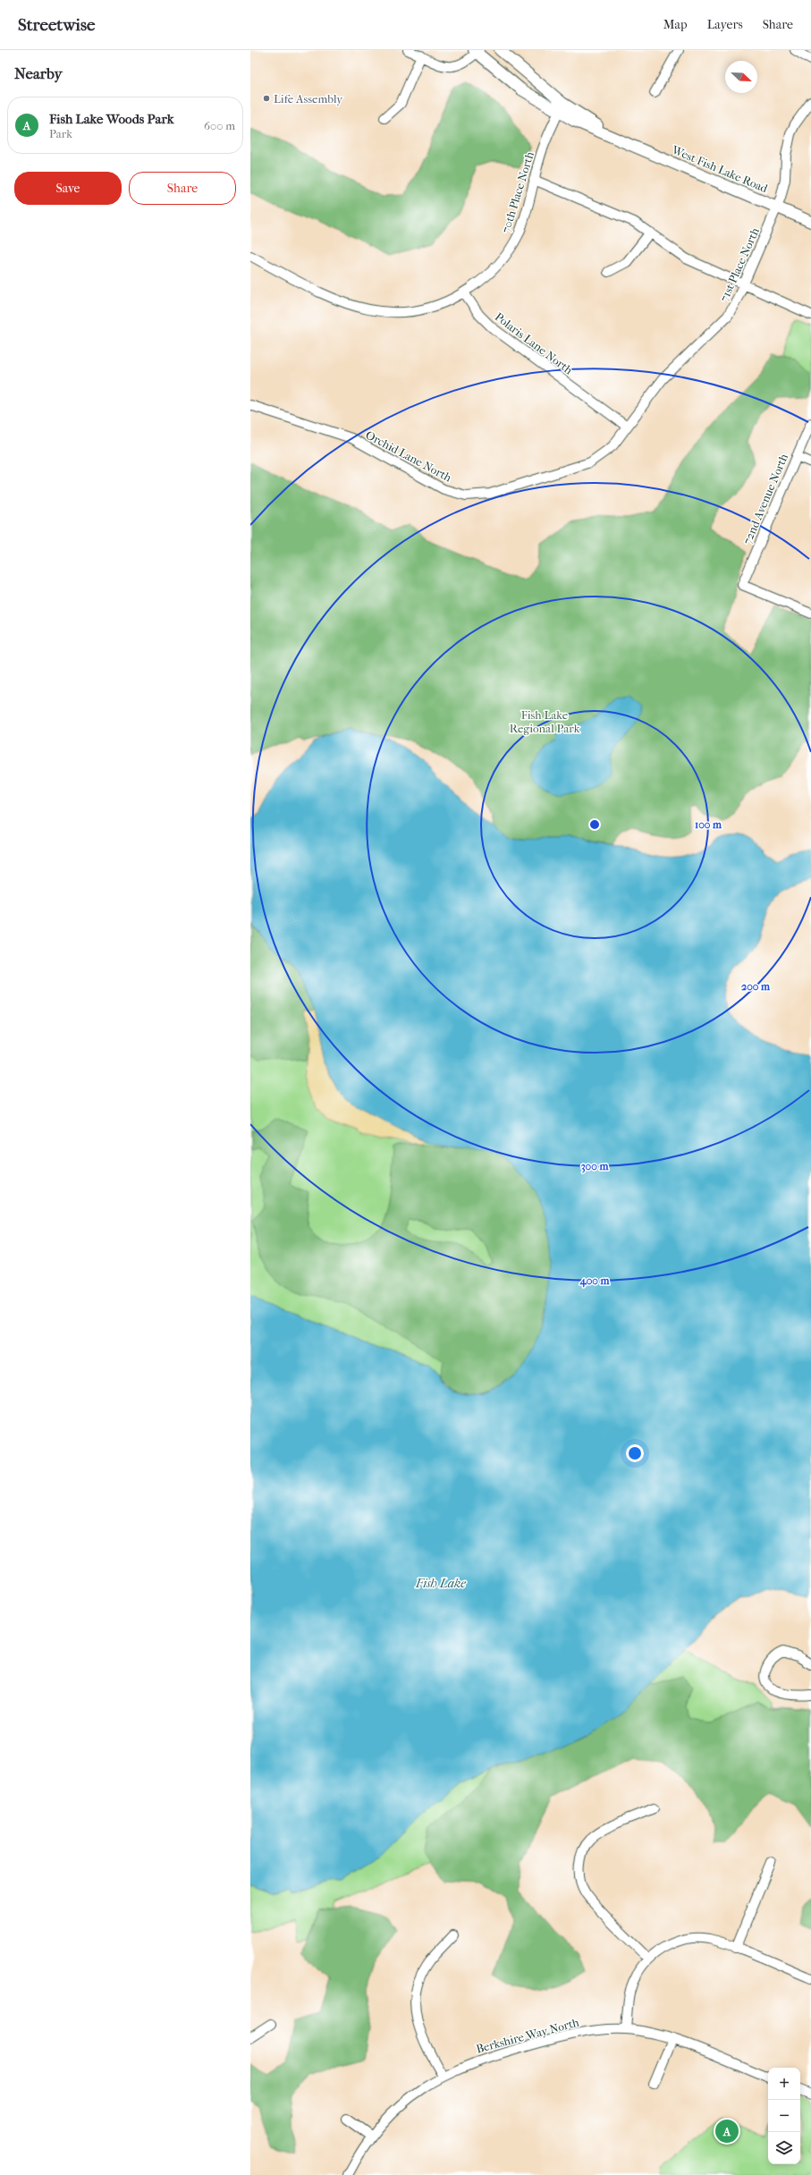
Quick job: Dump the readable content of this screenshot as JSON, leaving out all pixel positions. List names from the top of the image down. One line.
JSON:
{"streets":{"street":["West Fish Lake Road","70th Place North","71st Place North","Polaris Lane North","Orchid Lane North","72nd Avenue North","Berkshire Way North"]},"crossings":[["West Fish Lake Road","70th Place North"],["West Fish Lake Road","71st Place North"],["70th Place North","Polaris Lane North"],["71st Place North","Polaris Lane North"],["71st Place North","Orchid Lane North"],["Polaris Lane North","Orchid Lane North"]],"water":["Fish Lake"],"parks":["Fish Lake Regional Park"],"places":["Life Assembly"],"north":"bottom right","page":{"header":"Streetwise","nav":["Map","Layers","Share"],"heading":"Nearby","list":[{"mark":"A","name":"Fish Lake Woods Park","note":"Park","value":"600 m"}],"buttons":["Save","Share"],"map_buttons":["+","−"],"pins":"A"},"rings":["100 m","200 m","300 m","400 m"]}
